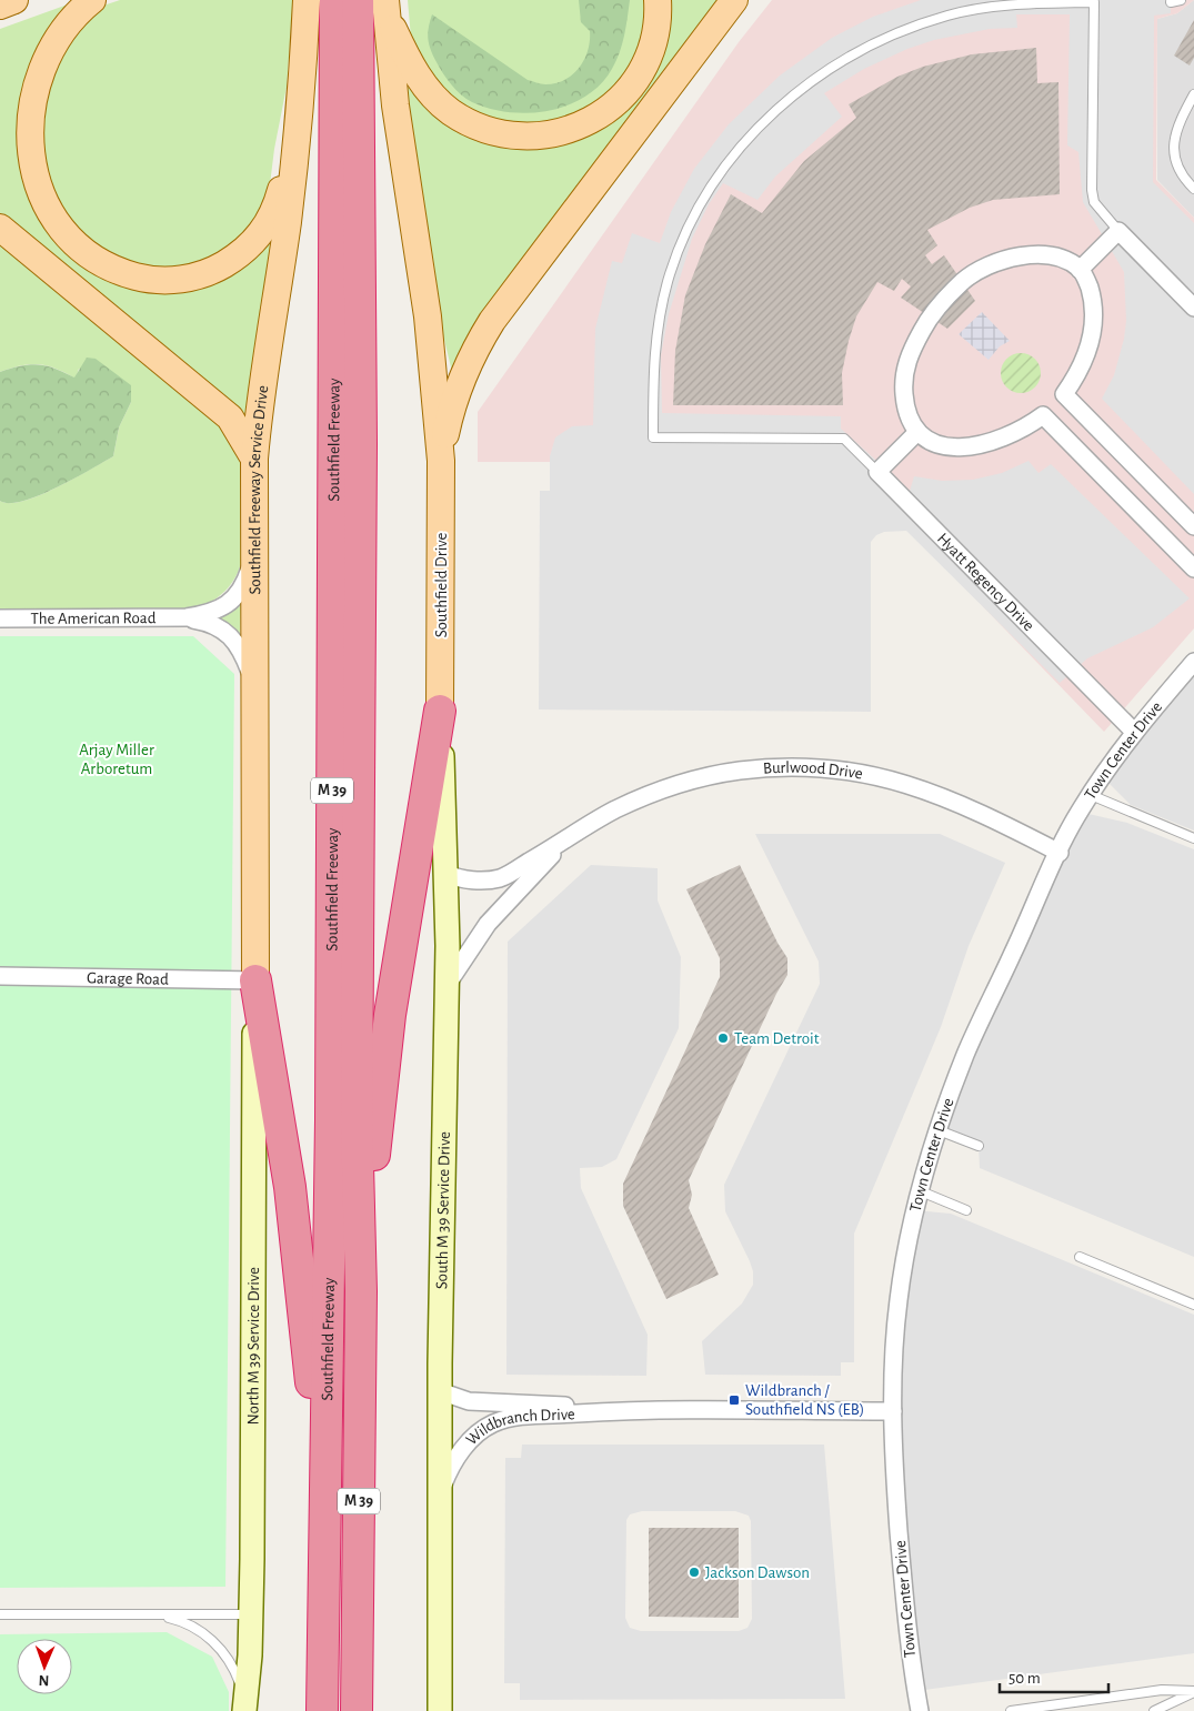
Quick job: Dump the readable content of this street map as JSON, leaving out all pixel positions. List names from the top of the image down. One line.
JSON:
{"streets":{"highway":["Southfield Freeway","M 39"],"main road":["Southfield Freeway Service Drive","Southfield Drive","South M 39 Service Drive","North M 39 Service Drive"],"street":["Hyatt Regency Drive","The American Road","Town Center Drive","Burlwood Drive","Garage Road","Wildbranch Drive"]},"crossings":[["Southfield Freeway Service Drive","The American Road"],["Southfield Freeway Service Drive","Garage Road"],["Southfield Freeway Service Drive","North M 39 Service Drive"],["Hyatt Regency Drive","Town Center Drive"],["Southfield Drive","South M 39 Service Drive"],["Town Center Drive","Burlwood Drive"],["Town Center Drive","Wildbranch Drive"],["Burlwood Drive","South M 39 Service Drive"],["Garage Road","North M 39 Service Drive"],["South M 39 Service Drive","Wildbranch Drive"]],"parks":["Arjay Miller Arboretum"],"places":{"other":["Team Detroit","Jackson Dawson"],"transit":["Wildbranch / Southfield NS (EB)"]},"scale_bar":"50 m","north":"bottom"}
